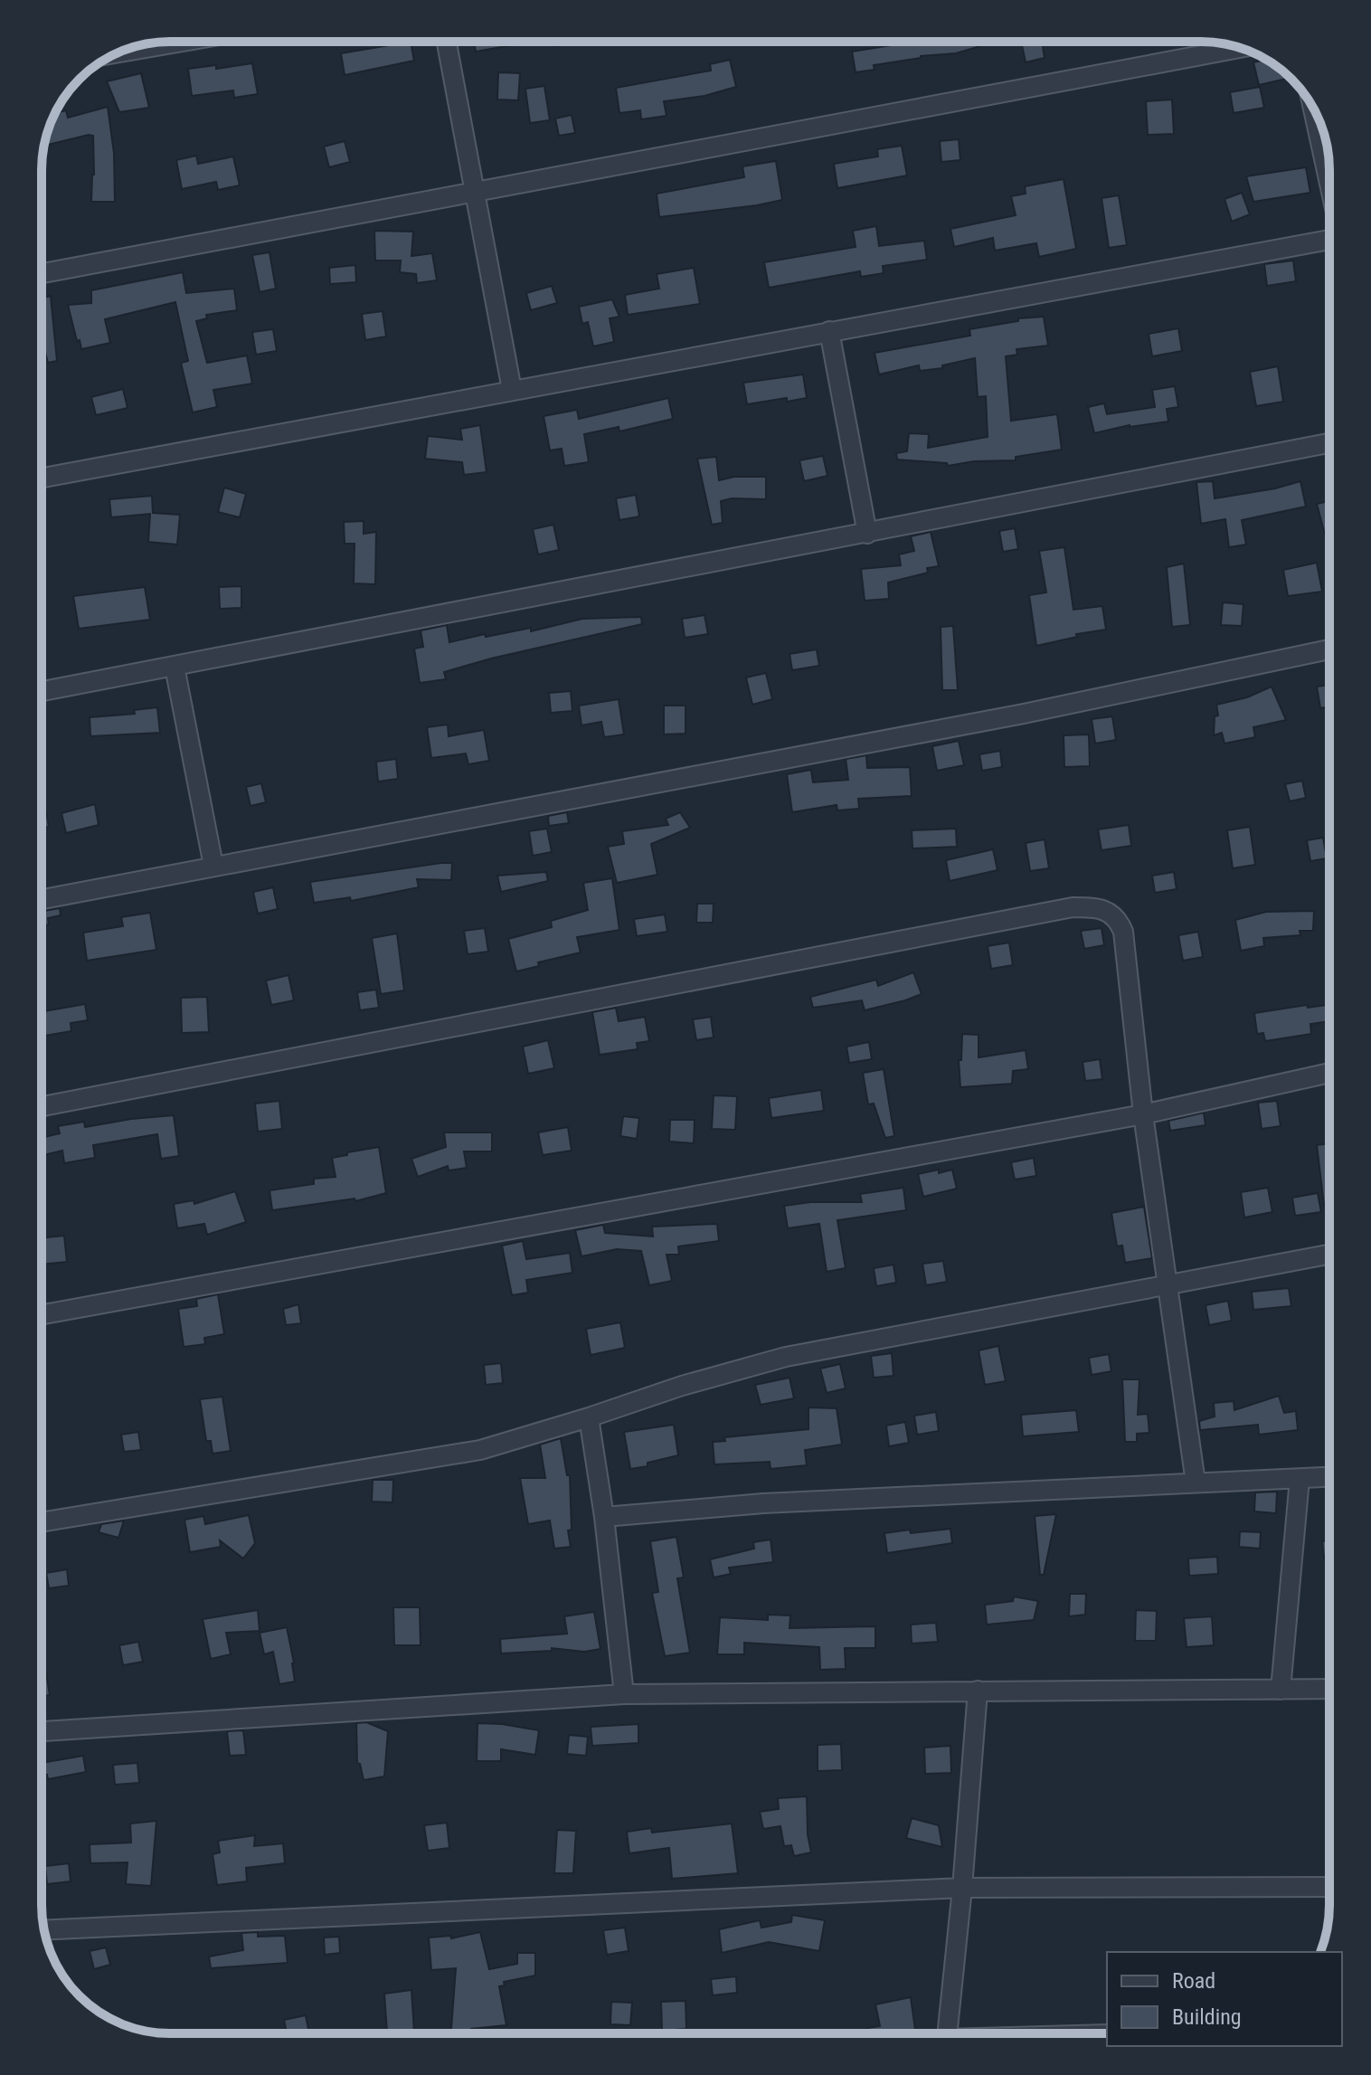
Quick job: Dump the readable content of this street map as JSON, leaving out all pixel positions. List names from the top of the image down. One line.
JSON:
{"legend":["Road","Building"]}
